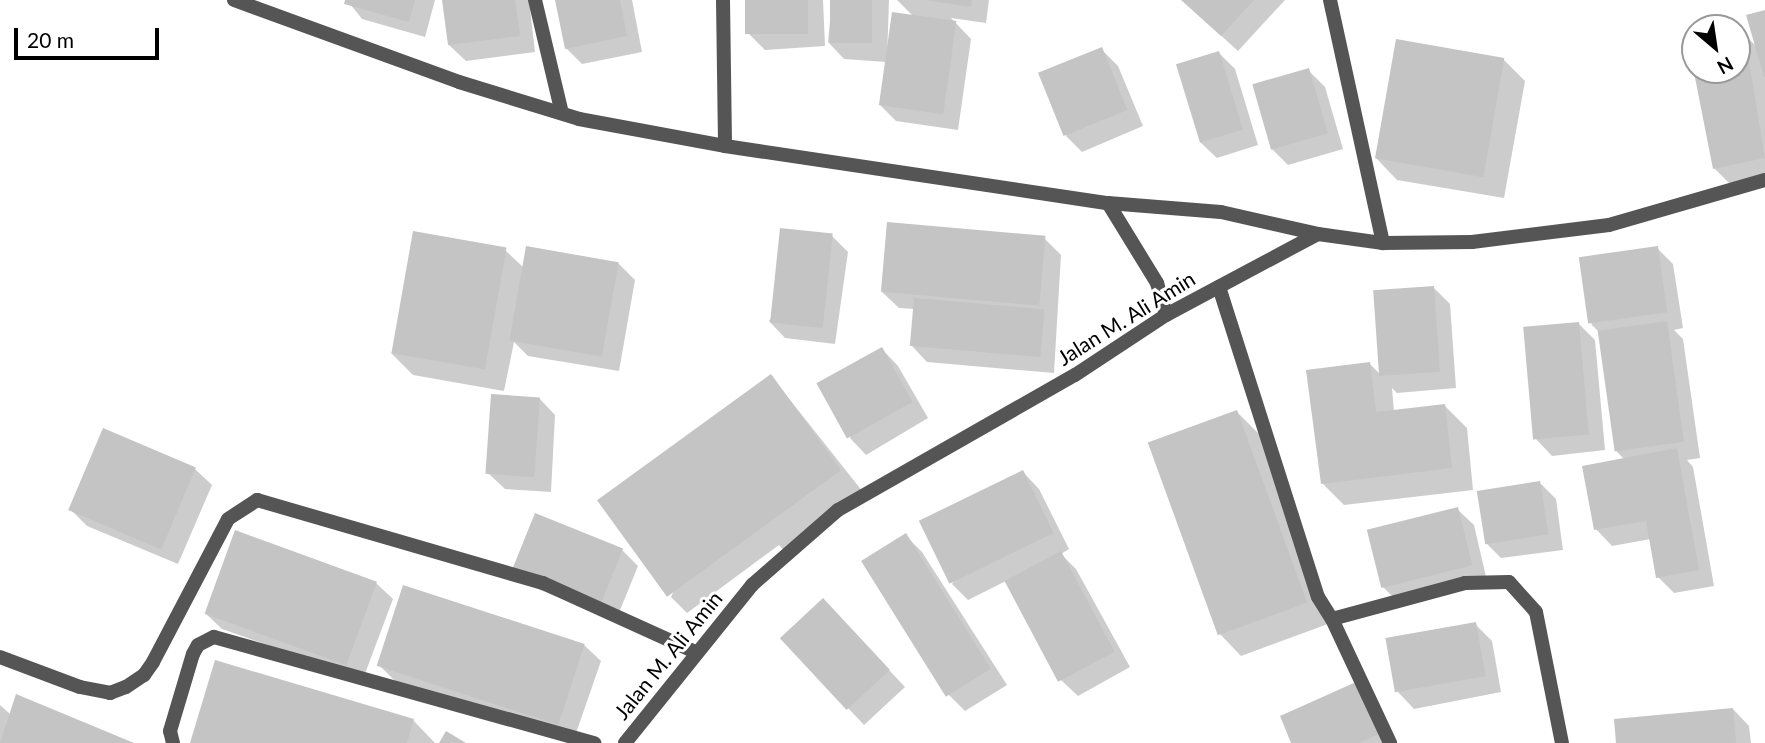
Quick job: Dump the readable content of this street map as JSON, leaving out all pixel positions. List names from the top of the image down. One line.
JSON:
{"streets":{"street":["Jalan M. Ali Amin"]},"scale_bar":"20 m","north":"bottom right"}
